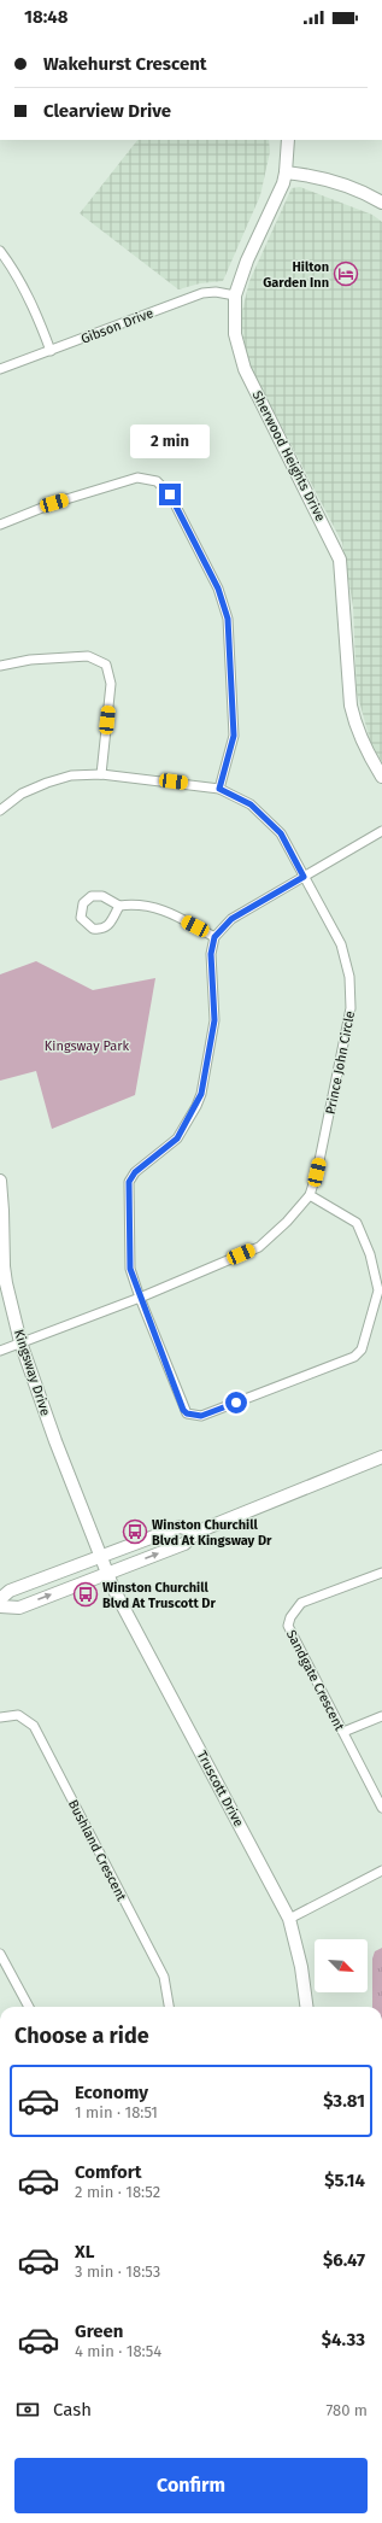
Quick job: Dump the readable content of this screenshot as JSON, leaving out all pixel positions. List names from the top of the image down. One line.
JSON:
{"streets":{"street":["Gibson Drive","Sherwood Heights Drive","Prince John Circle","Kingsway Drive","Sandgate Crescent","Truscott Drive","Bushland Crescent"]},"crossings":[["Gibson Drive","Sherwood Heights Drive"],["Prince John Circle","Kingsway Drive"],["Kingsway Drive","Truscott Drive"]],"parks":["Kingsway Park"],"places":{"hotel":["Hilton Garden Inn"],"bus stop":["Winston Churchill Blvd At Kingsway Dr","Winston Churchill Blvd At Truscott Dr"]},"north":"bottom right","page":{"status":"18:48","banner":["Wakehurst Crescent","Clearview Drive"],"bubble":"2 min","heading":"Choose a ride","list":[{"name":"Economy","note":"1 min · 18:51","value":"$3.81"},{"name":"Comfort","note":"2 min · 18:52","value":"$5.14"},{"name":"XL","note":"3 min · 18:53","value":"$6.47"},{"name":"Green","note":"4 min · 18:54","value":"$4.33"}],"pay":["Cash","780 m"],"buttons":"Confirm"}}
